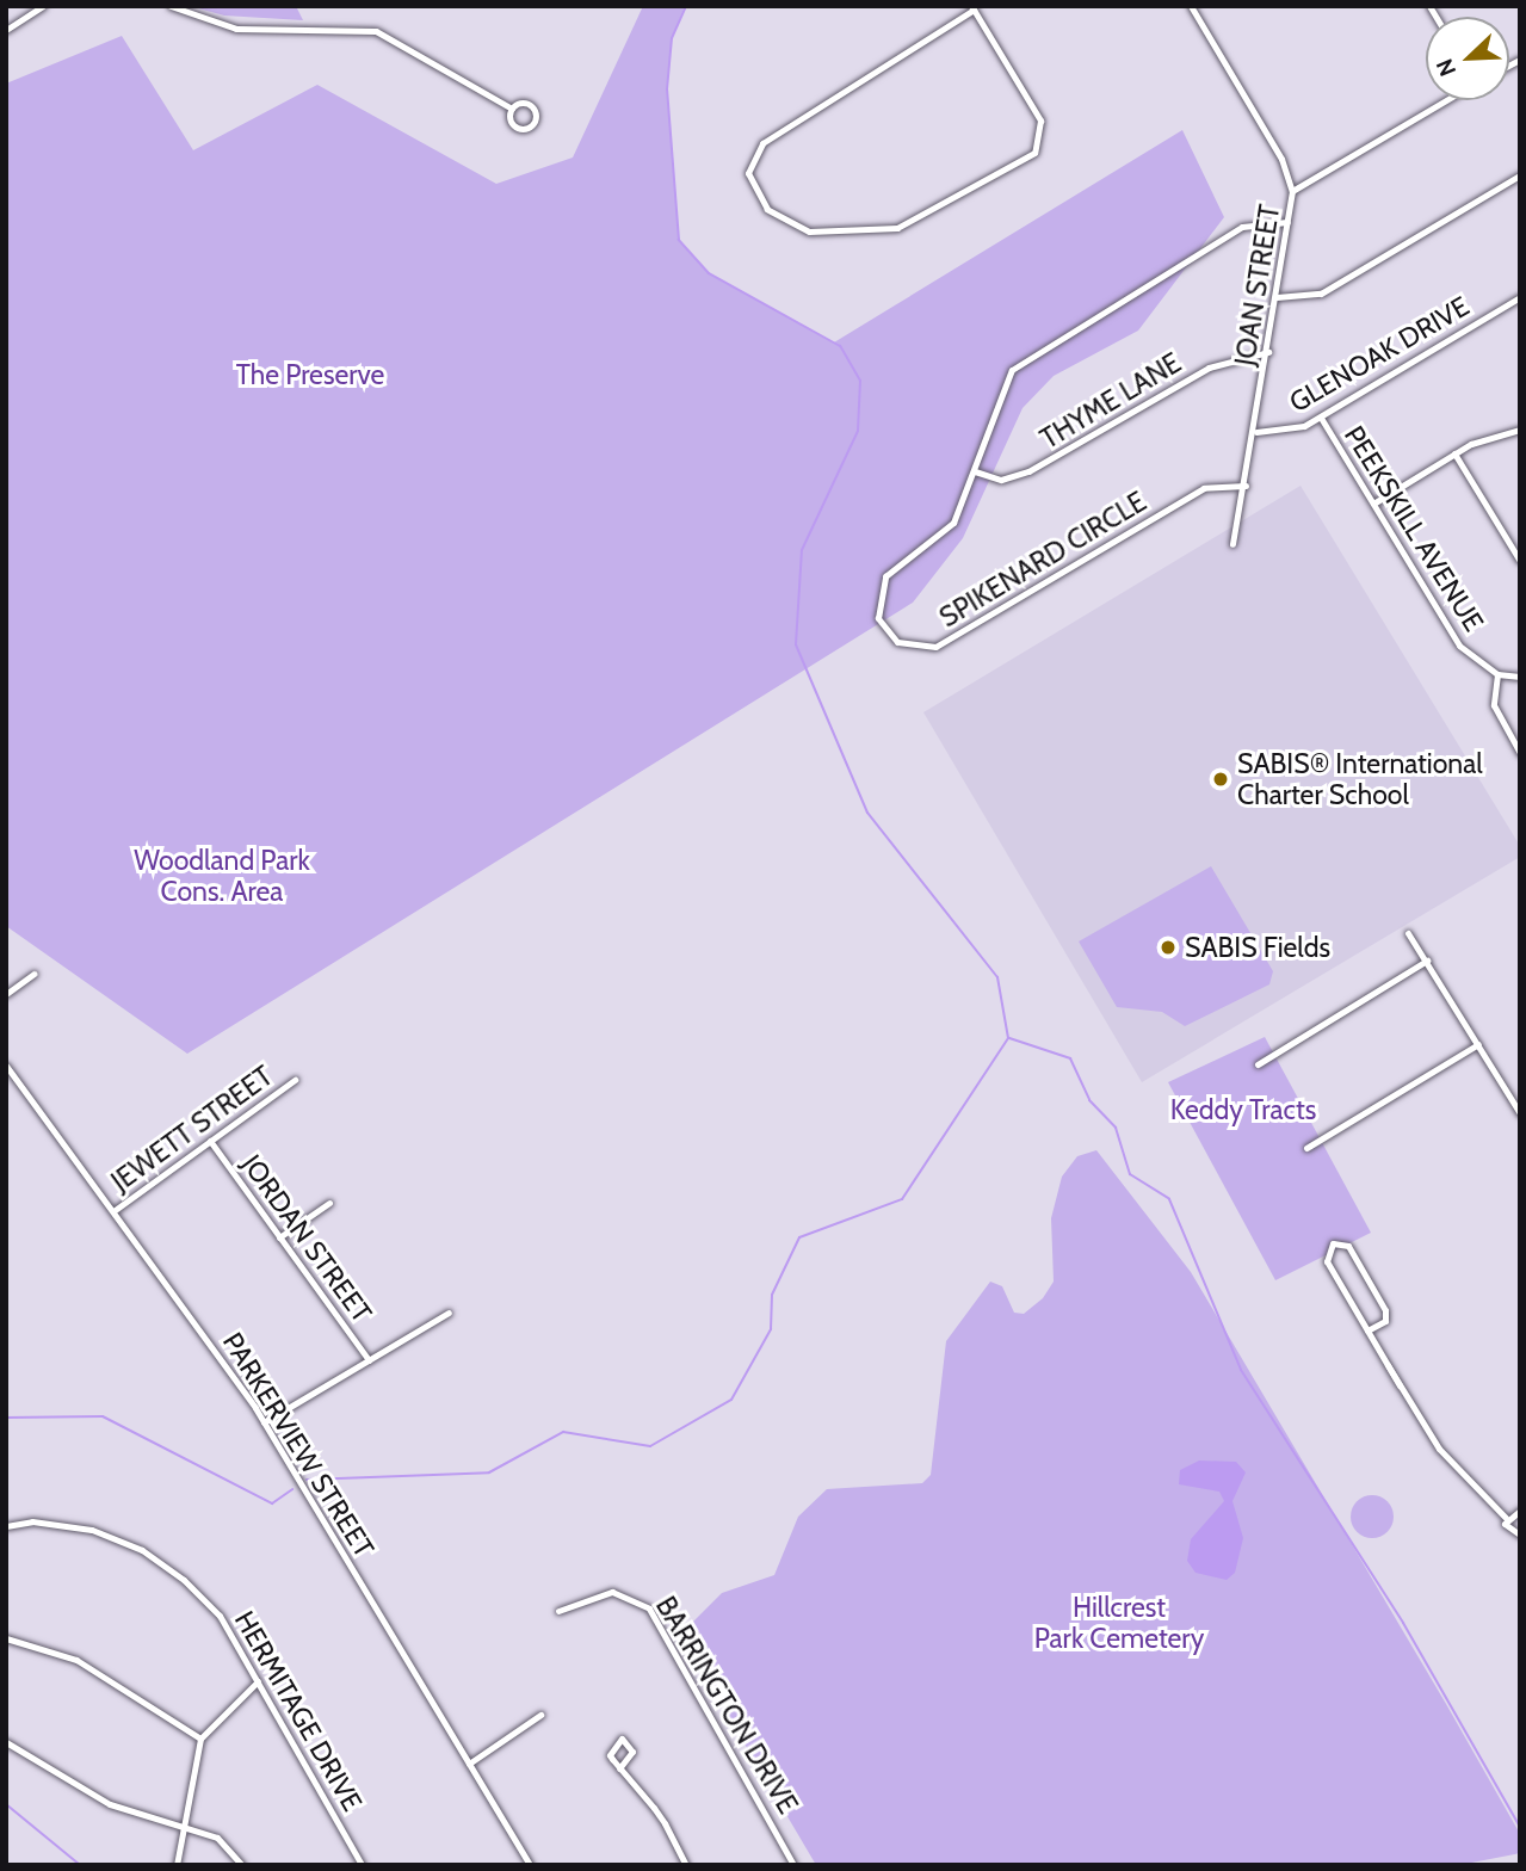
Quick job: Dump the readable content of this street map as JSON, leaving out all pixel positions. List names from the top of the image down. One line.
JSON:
{"streets":{"street":["JOAN STREET","GLENOAK DRIVE","THYME LANE","PEEKSKILL AVENUE","SPIKENARD CIRCLE","JEWETT STREET","JORDAN STREET","PARKERVIEW STREET","BARRINGTON DRIVE","HERMITAGE DRIVE"]},"crossings":[["JOAN STREET","GLENOAK DRIVE"],["JOAN STREET","THYME LANE"],["JOAN STREET","SPIKENARD CIRCLE"],["GLENOAK DRIVE","PEEKSKILL AVENUE"],["THYME LANE","SPIKENARD CIRCLE"],["JEWETT STREET","JORDAN STREET"],["JEWETT STREET","PARKERVIEW STREET"]],"parks":["The Preserve","Woodland Park Cons. Area","Keddy Tracts","Hillcrest Park Cemetery"],"places":["SABIS® International Charter School","SABIS Fields"],"north":"bottom left"}
